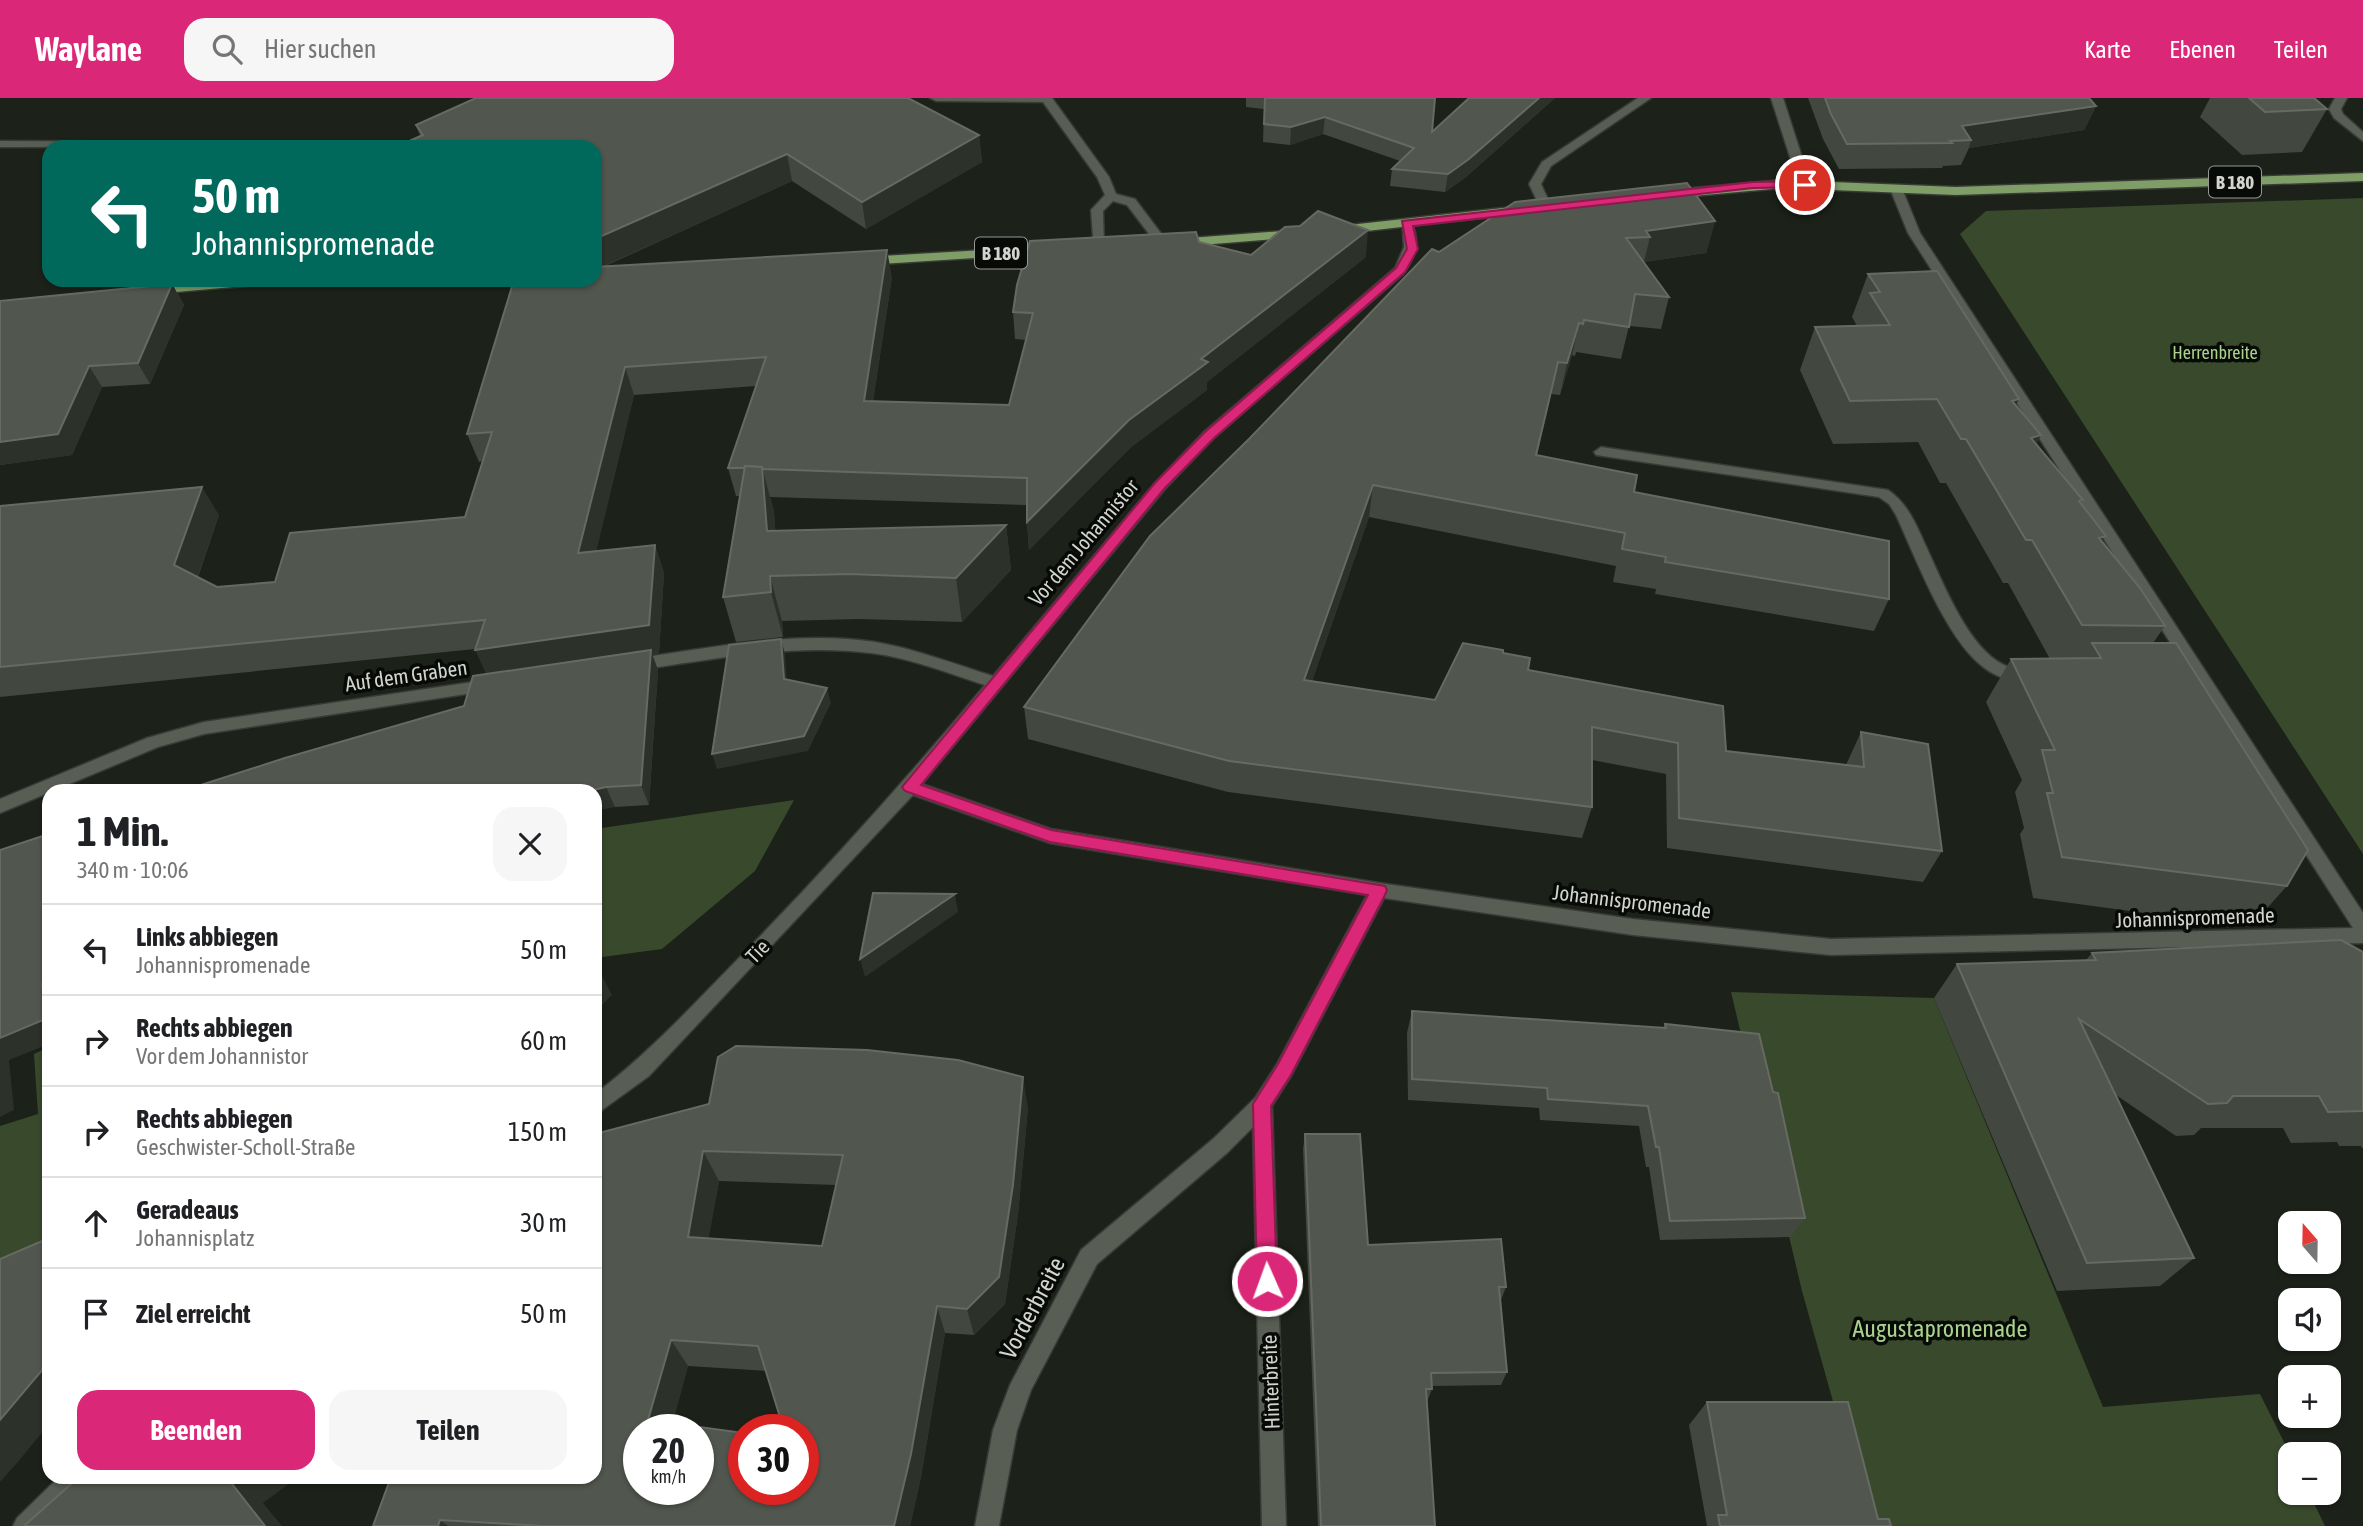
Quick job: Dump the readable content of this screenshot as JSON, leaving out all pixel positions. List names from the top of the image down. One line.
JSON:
{"streets":{"main road":["B 180"],"street":["Vor dem Johannistor","Auf dem Graben","Johannispromenade","Tie","Vorderbreite","Hinterbreite"]},"crossings":[["Vor dem Johannistor","Johannispromenade"],["Vor dem Johannistor","Tie"],["Johannispromenade","Tie"],["Vorderbreite","Hinterbreite"]],"parks":["Herrenbreite","Augustapromenade"],"north":"top","page":{"header":"Waylane","search":"Hier suchen","nav":["Karte","Ebenen","Teilen"],"turn":["50 m","Johannispromenade"],"heading":["1 Min.","340 m · 10:06"],"list":[{"name":"Links abbiegen","note":"Johannispromenade","value":"50 m"},{"name":"Rechts abbiegen","note":"Vor dem Johannistor","value":"60 m"},{"name":"Rechts abbiegen","note":"Geschwister-Scholl-Straße","value":"150 m"},{"name":"Geradeaus","note":"Johannisplatz","value":"30 m"},{"name":"Ziel erreicht","value":"50 m"}],"map_buttons":["+","−"],"buttons":["Beenden","Teilen"],"speed":"20 km/h","limit":"30"}}
